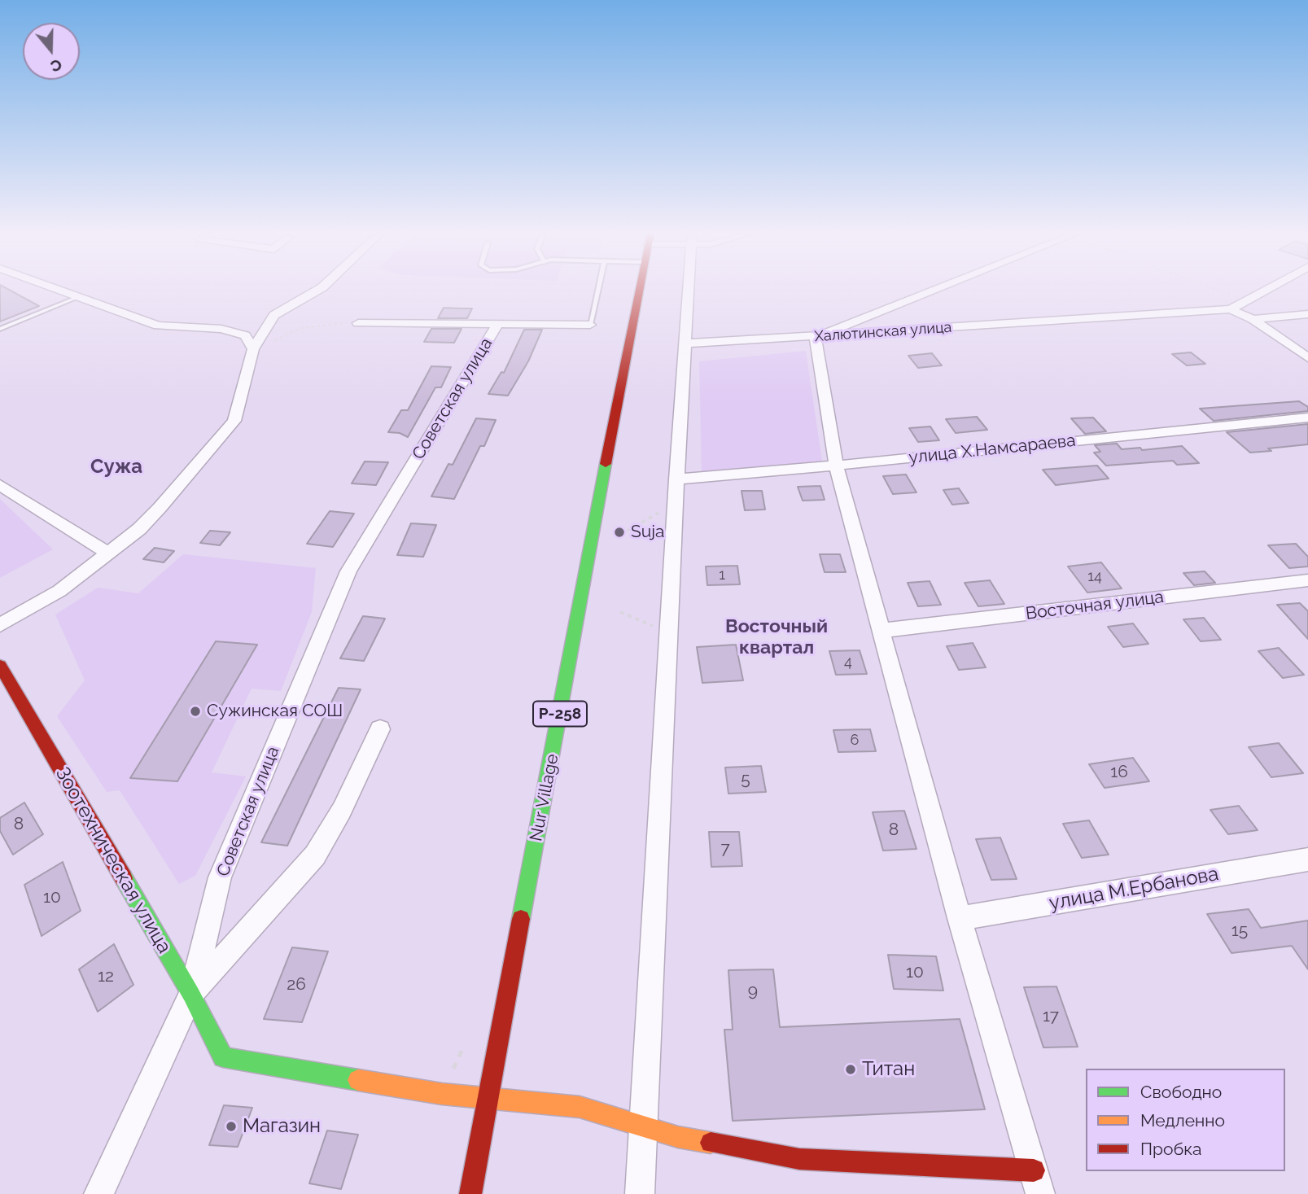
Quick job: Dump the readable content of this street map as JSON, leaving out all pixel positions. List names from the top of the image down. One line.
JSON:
{"streets":{"main road":["Р-258","Nur Village","Зоотехническая улица"],"street":["Халютинская улица","Советская улица","улица Х.Намсараева","Восточная улица","улица М.Ербанова"]},"crossings":[["Советская улица","Зоотехническая улица"],["Nur Village","Зоотехническая улица"]],"districts":["Сужа","Восточный квартал"],"places":["Suja","Сужинская СОШ","Титан","Магазин"],"house_numbers":["1","14","4","6","16","5","8","8","7","10","15","10","12","26","9","17"],"legend":["Свободно","Медленно","Пробка"],"north":"bottom"}
